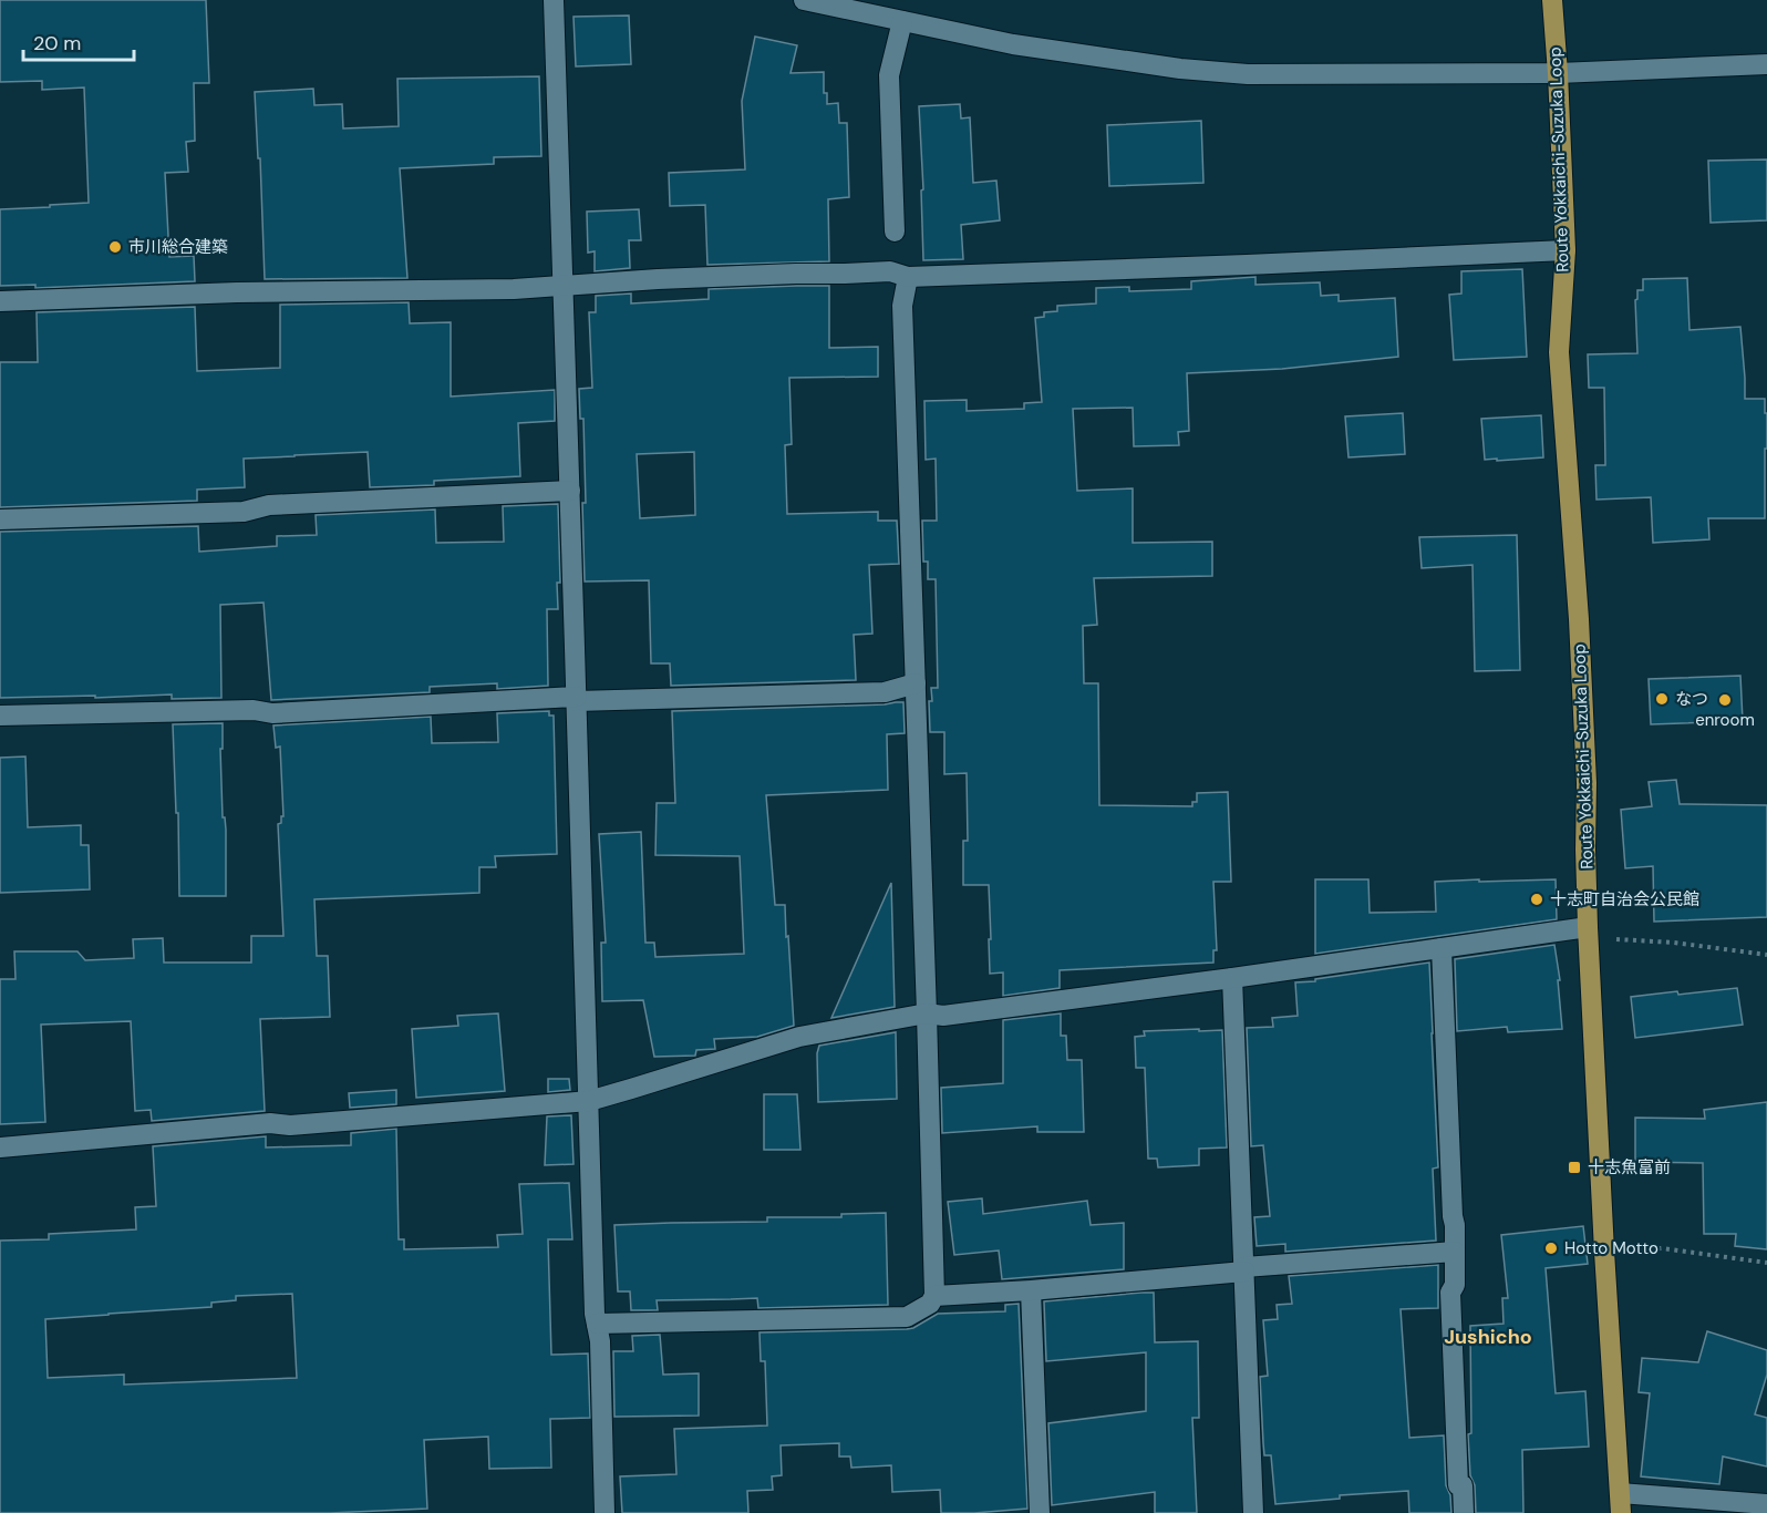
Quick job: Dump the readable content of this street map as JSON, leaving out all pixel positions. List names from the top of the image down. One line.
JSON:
{"streets":{"main road":["Route Yokkaichi-Suzuka Loop"]},"districts":["Jushicho"],"places":{"other":["市川総合建築","なつ","enroom","十志町自治会公民館","Hotto Motto"],"transit":["十志魚富前"]},"scale_bar":"20 m"}
